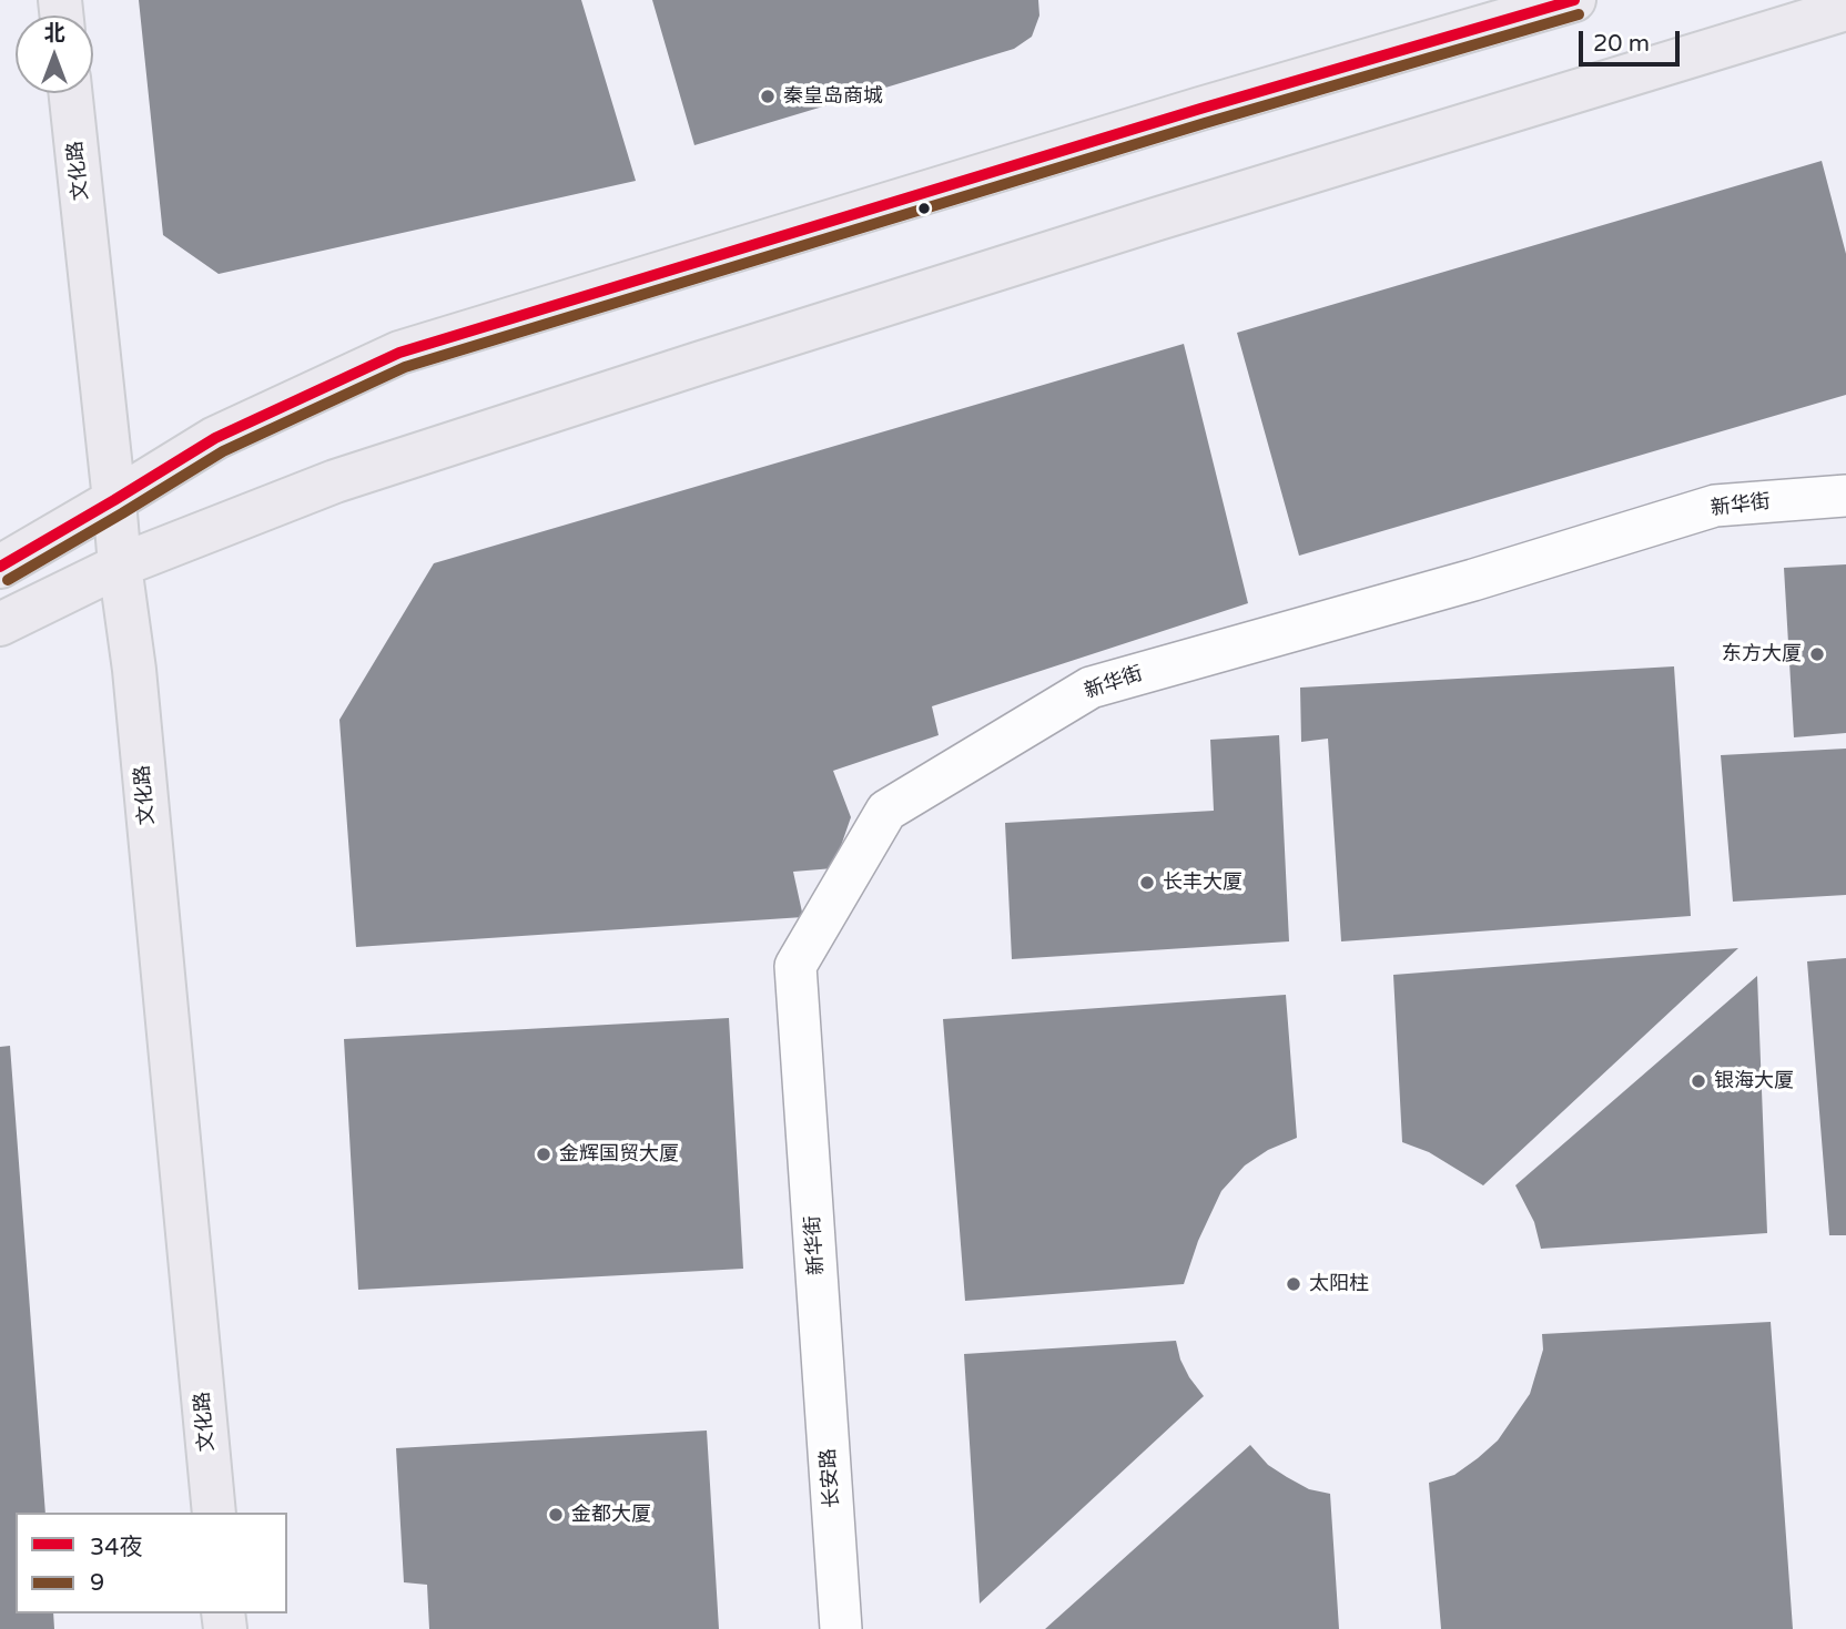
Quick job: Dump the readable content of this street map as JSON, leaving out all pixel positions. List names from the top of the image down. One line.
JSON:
{"streets":{"main road":["文化路"],"street":["新华街","长安路"]},"crossings":[["新华街","长安路"]],"places":["秦皇岛商城","东方大厦","长丰大厦","银海大厦","金辉国贸大厦","太阳柱","金都大厦"],"lines":["transit line 34夜","transit line 9"],"legend":["34夜","9"],"scale_bar":"20 m","north":"top"}
